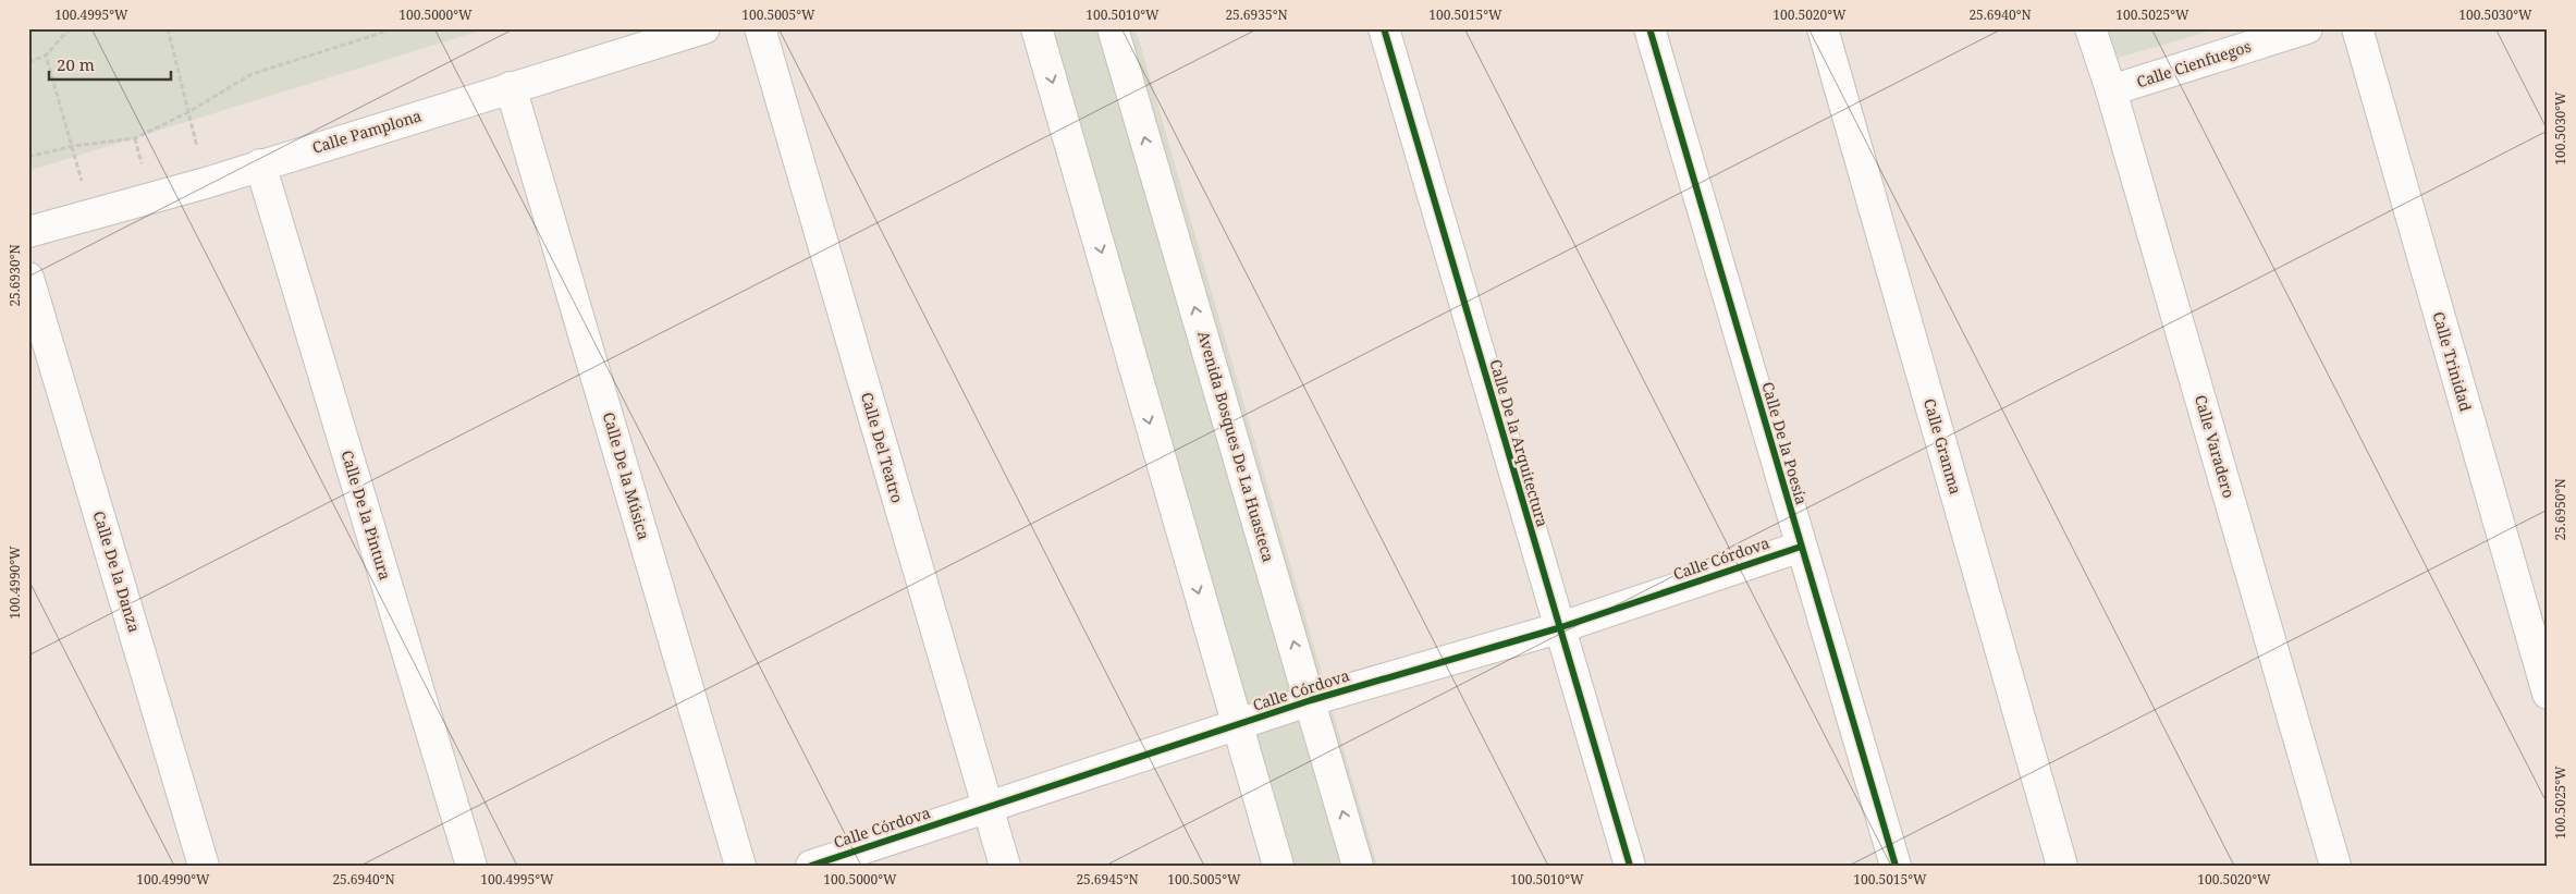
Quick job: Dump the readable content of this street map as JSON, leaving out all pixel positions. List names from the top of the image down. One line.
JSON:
{"streets":{"street":["Calle Cienfuegos","Calle Pamplona","Calle Trinidad","Calle De la Arquitectura","Calle De la Poesía","Avenida Bosques De La Huasteca","Calle Granma","Calle Varadero","Calle Del Teatro","Calle De la Música","Calle De la Pintura","Calle Córdova","Calle De la Danza"]},"crossings":[["Calle Cienfuegos","Calle Varadero"],["Calle Pamplona","Calle De la Música"],["Calle Pamplona","Calle De la Pintura"],["Calle De la Arquitectura","Calle Córdova"],["Calle De la Poesía","Calle Córdova"],["Avenida Bosques De La Huasteca","Calle Córdova"],["Calle Del Teatro","Calle Córdova"]],"scale_bar":"20 m","coordinates":["100.4995°W","100.5000°W","100.5005°W","100.5010°W","25.6935°N","100.5015°W","100.5020°W","25.6940°N","100.5025°W","100.5030°W","25.6930°N","25.6950°N","100.4990°W","25.6945°N"]}
